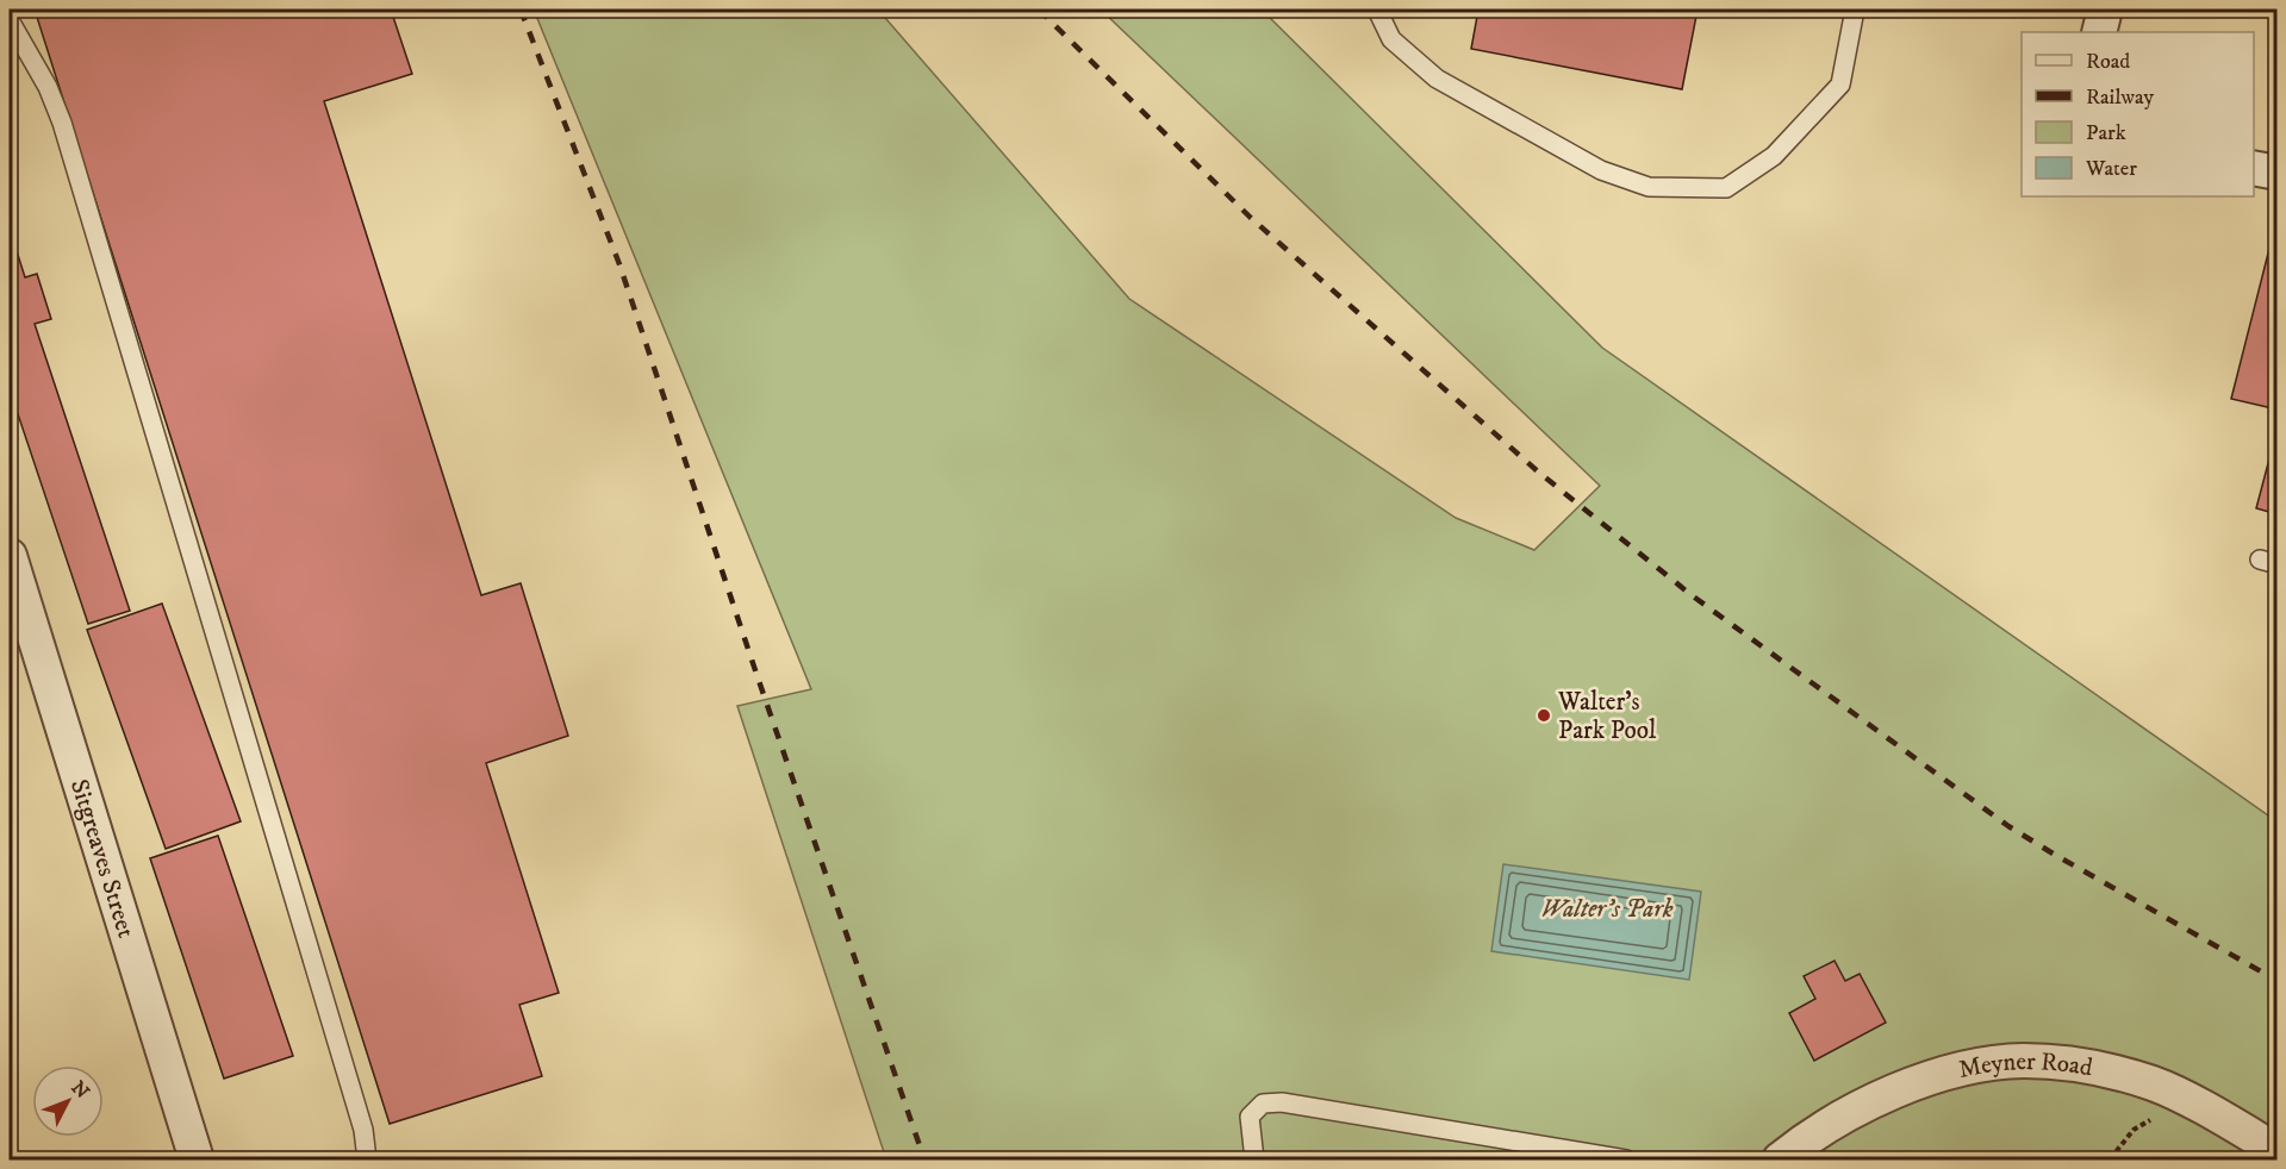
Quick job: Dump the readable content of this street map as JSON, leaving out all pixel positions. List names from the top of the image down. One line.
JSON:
{"streets":{"street":["Sitgreaves Street","Meyner Road"]},"parks":["Walter's Park"],"places":["Walter's Park Pool"],"legend":["Road","Railway","Park","Water"],"north":"top right"}
